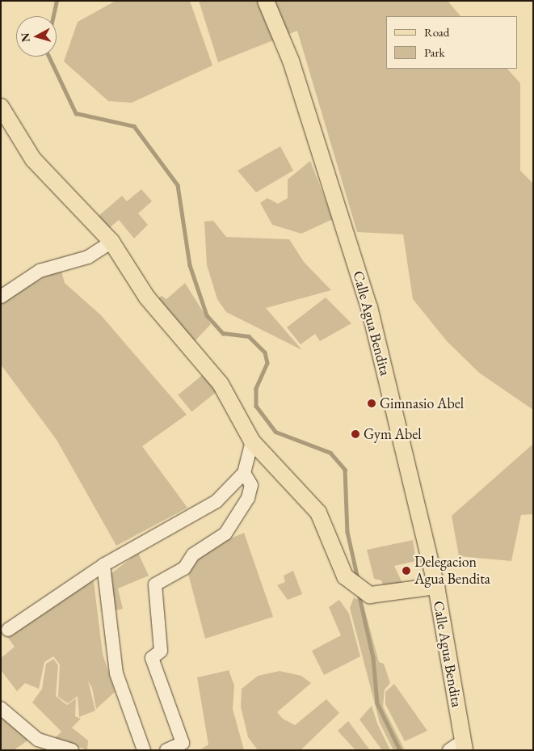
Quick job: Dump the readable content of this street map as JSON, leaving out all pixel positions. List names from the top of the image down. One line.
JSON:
{"streets":{"main road":["Calle Agua Bendita"]},"places":["Gimnasio Abel","Gym Abel","Delegacion Agua Bendita"],"legend":["Road","Park"],"north":"left"}
